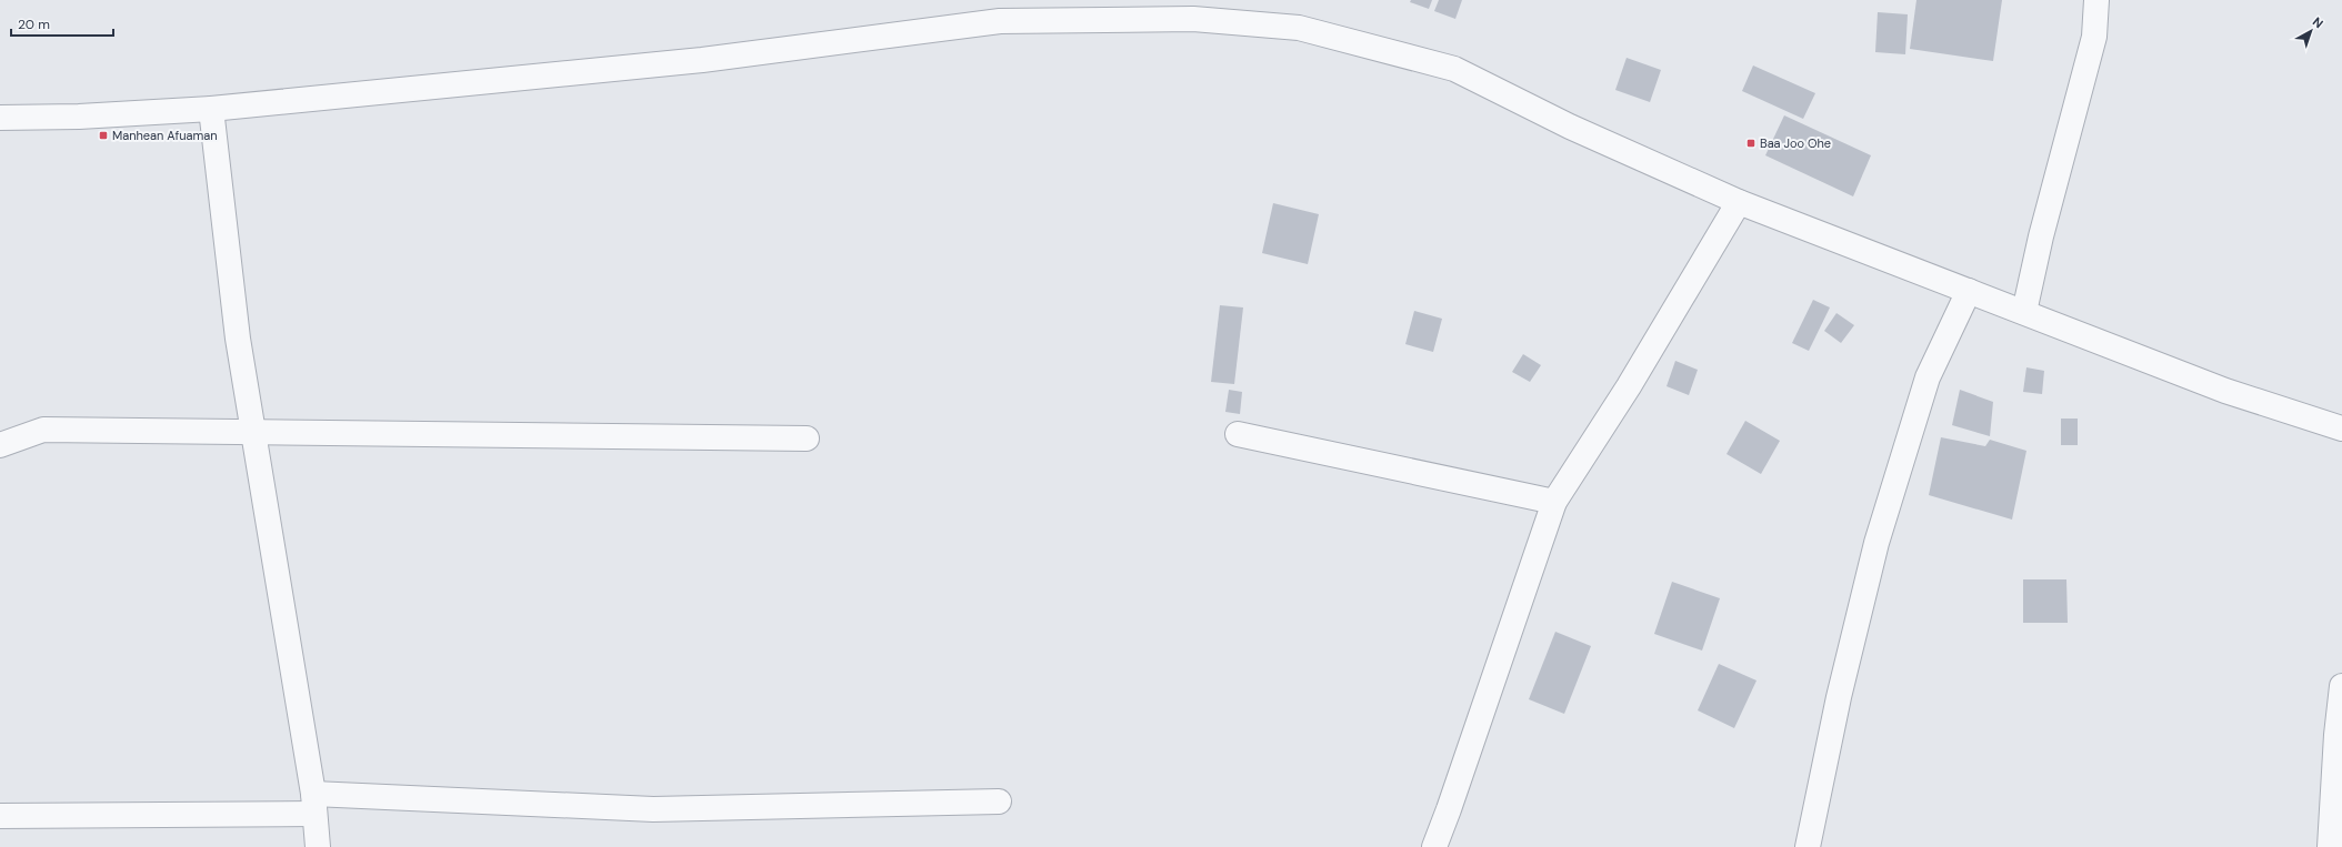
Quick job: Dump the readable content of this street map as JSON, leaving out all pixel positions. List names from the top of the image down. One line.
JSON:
{"places":{"transit":["Manhean Afuaman","Baa Joo Ohe"]},"scale_bar":"20 m","north":"top right"}
